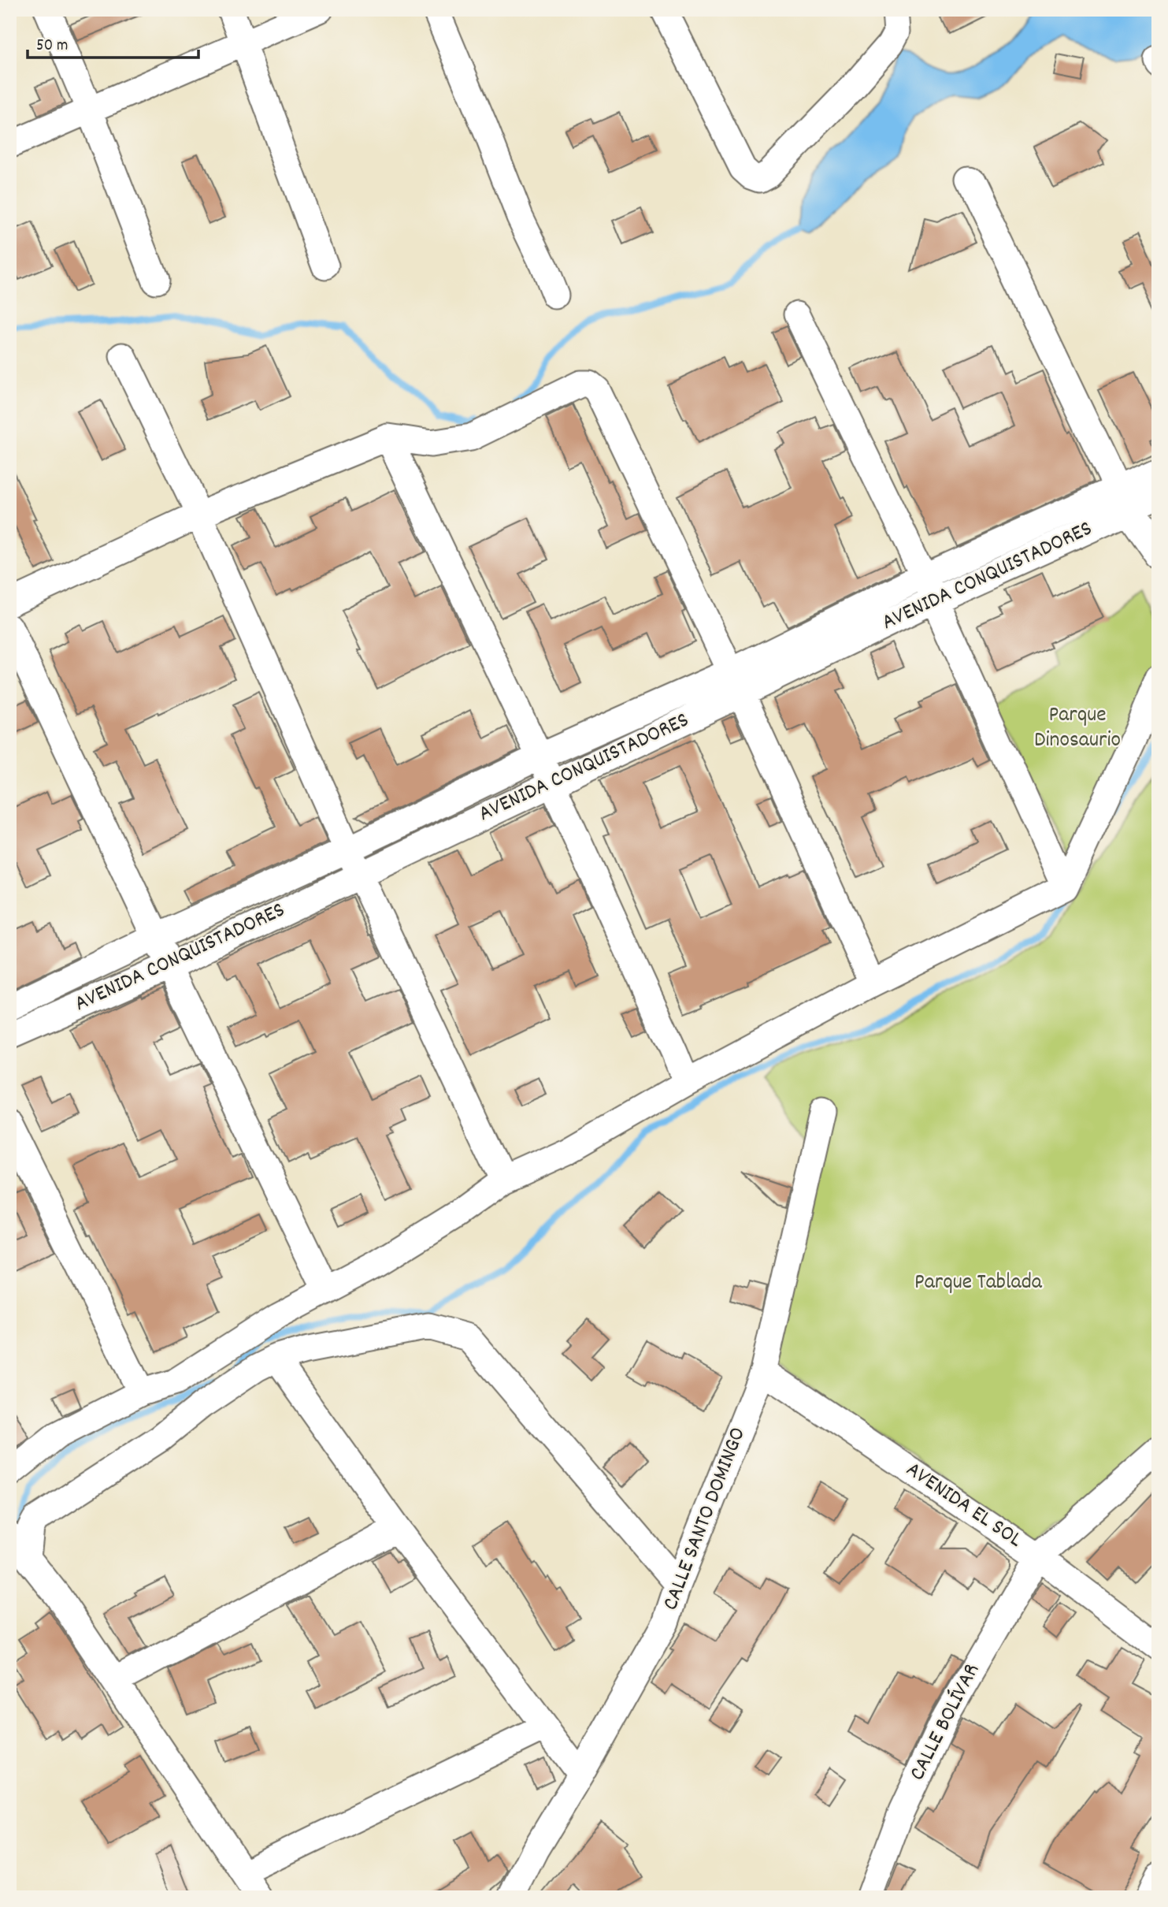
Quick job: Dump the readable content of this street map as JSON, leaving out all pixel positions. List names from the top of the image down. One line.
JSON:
{"streets":{"street":["AVENIDA CONQUISTADORES","AVENIDA EL SOL","CALLE SANTO DOMINGO","CALLE BOLÍVAR"]},"crossings":[["AVENIDA EL SOL","CALLE SANTO DOMINGO"],["AVENIDA EL SOL","CALLE BOLÍVAR"]],"parks":["Parque Dinosaurio","Parque Tablada"],"scale_bar":"50 m"}
